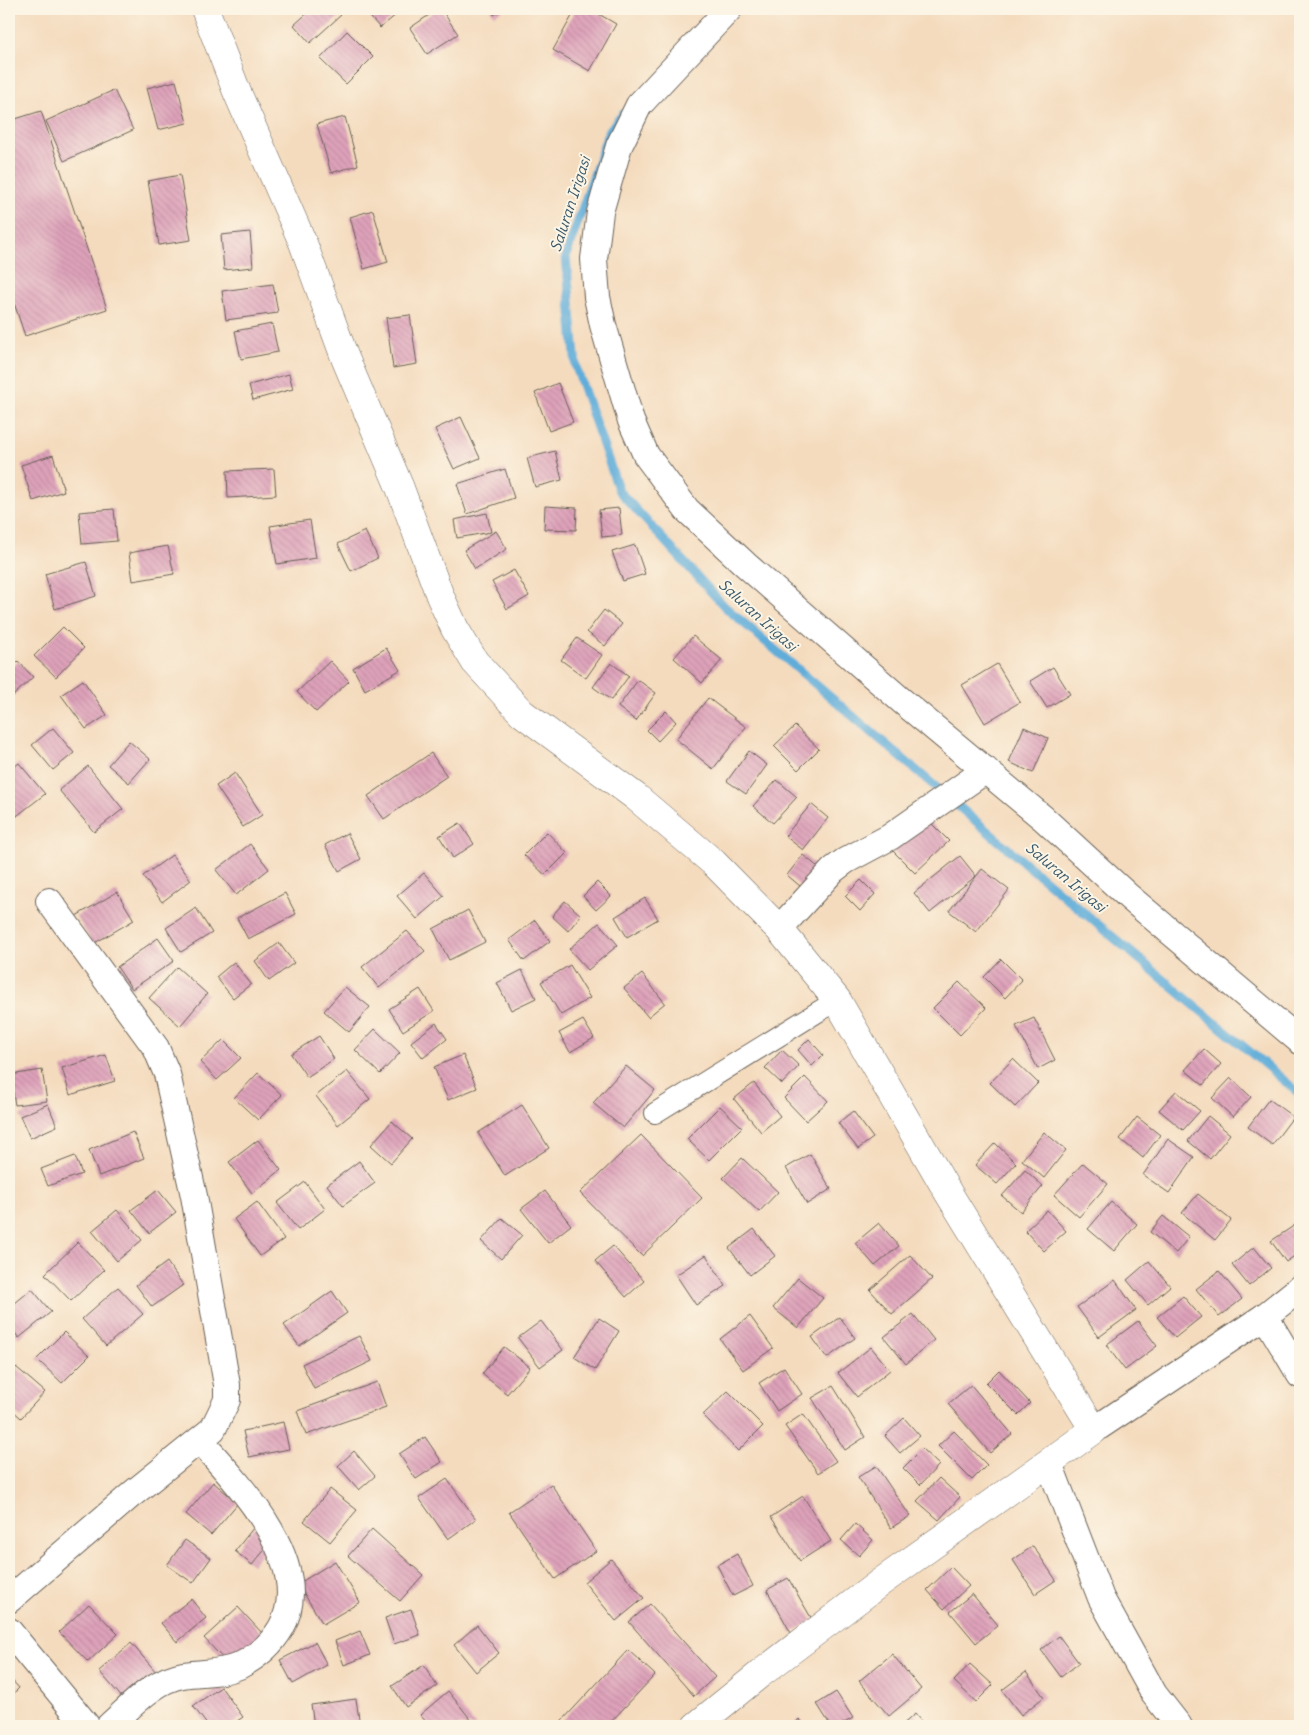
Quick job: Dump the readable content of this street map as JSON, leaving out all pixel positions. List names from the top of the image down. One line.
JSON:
{"water":["Saluran Irigasi"]}
